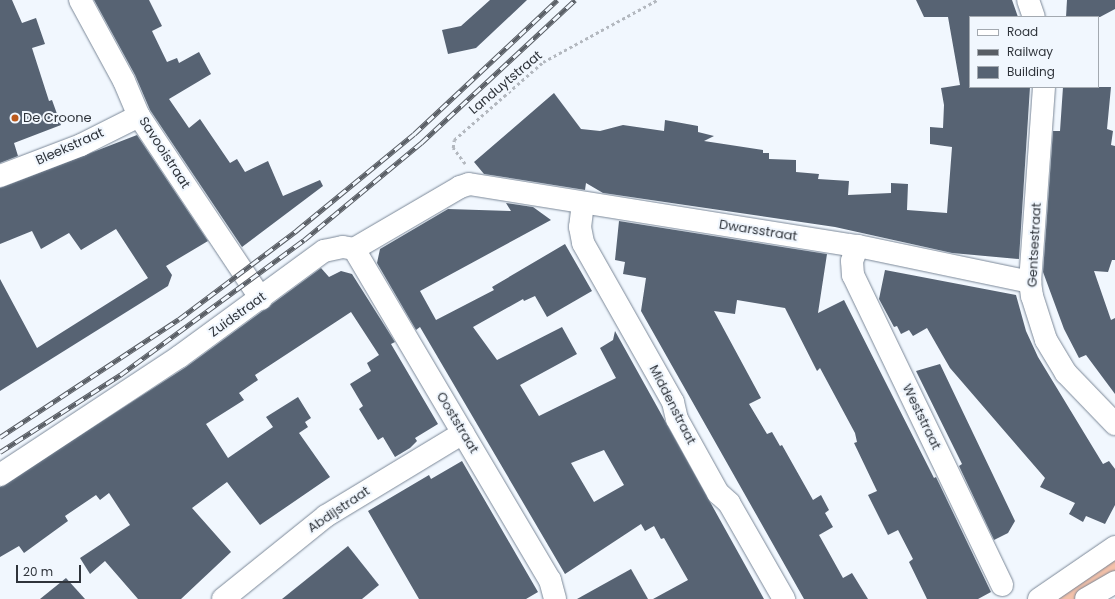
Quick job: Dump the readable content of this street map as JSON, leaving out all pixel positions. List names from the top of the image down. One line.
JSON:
{"streets":{"street":["Bleekstraat","Savooistraat","Dwarsstraat","Gentsestraat","Zuidstraat","Middenstraat","Weststraat","Ooststraat","Abdijstraat"],"path":["Landuytstraat"]},"crossings":[["Bleekstraat","Savooistraat"],["Savooistraat","Zuidstraat"],["Dwarsstraat","Gentsestraat"],["Dwarsstraat","Zuidstraat"],["Dwarsstraat","Middenstraat"],["Dwarsstraat","Weststraat"],["Dwarsstraat","Ooststraat"],["Zuidstraat","Ooststraat"],["Ooststraat","Abdijstraat"]],"places":["De Croone"],"legend":["Road","Railway","Building"],"scale_bar":"20 m"}
